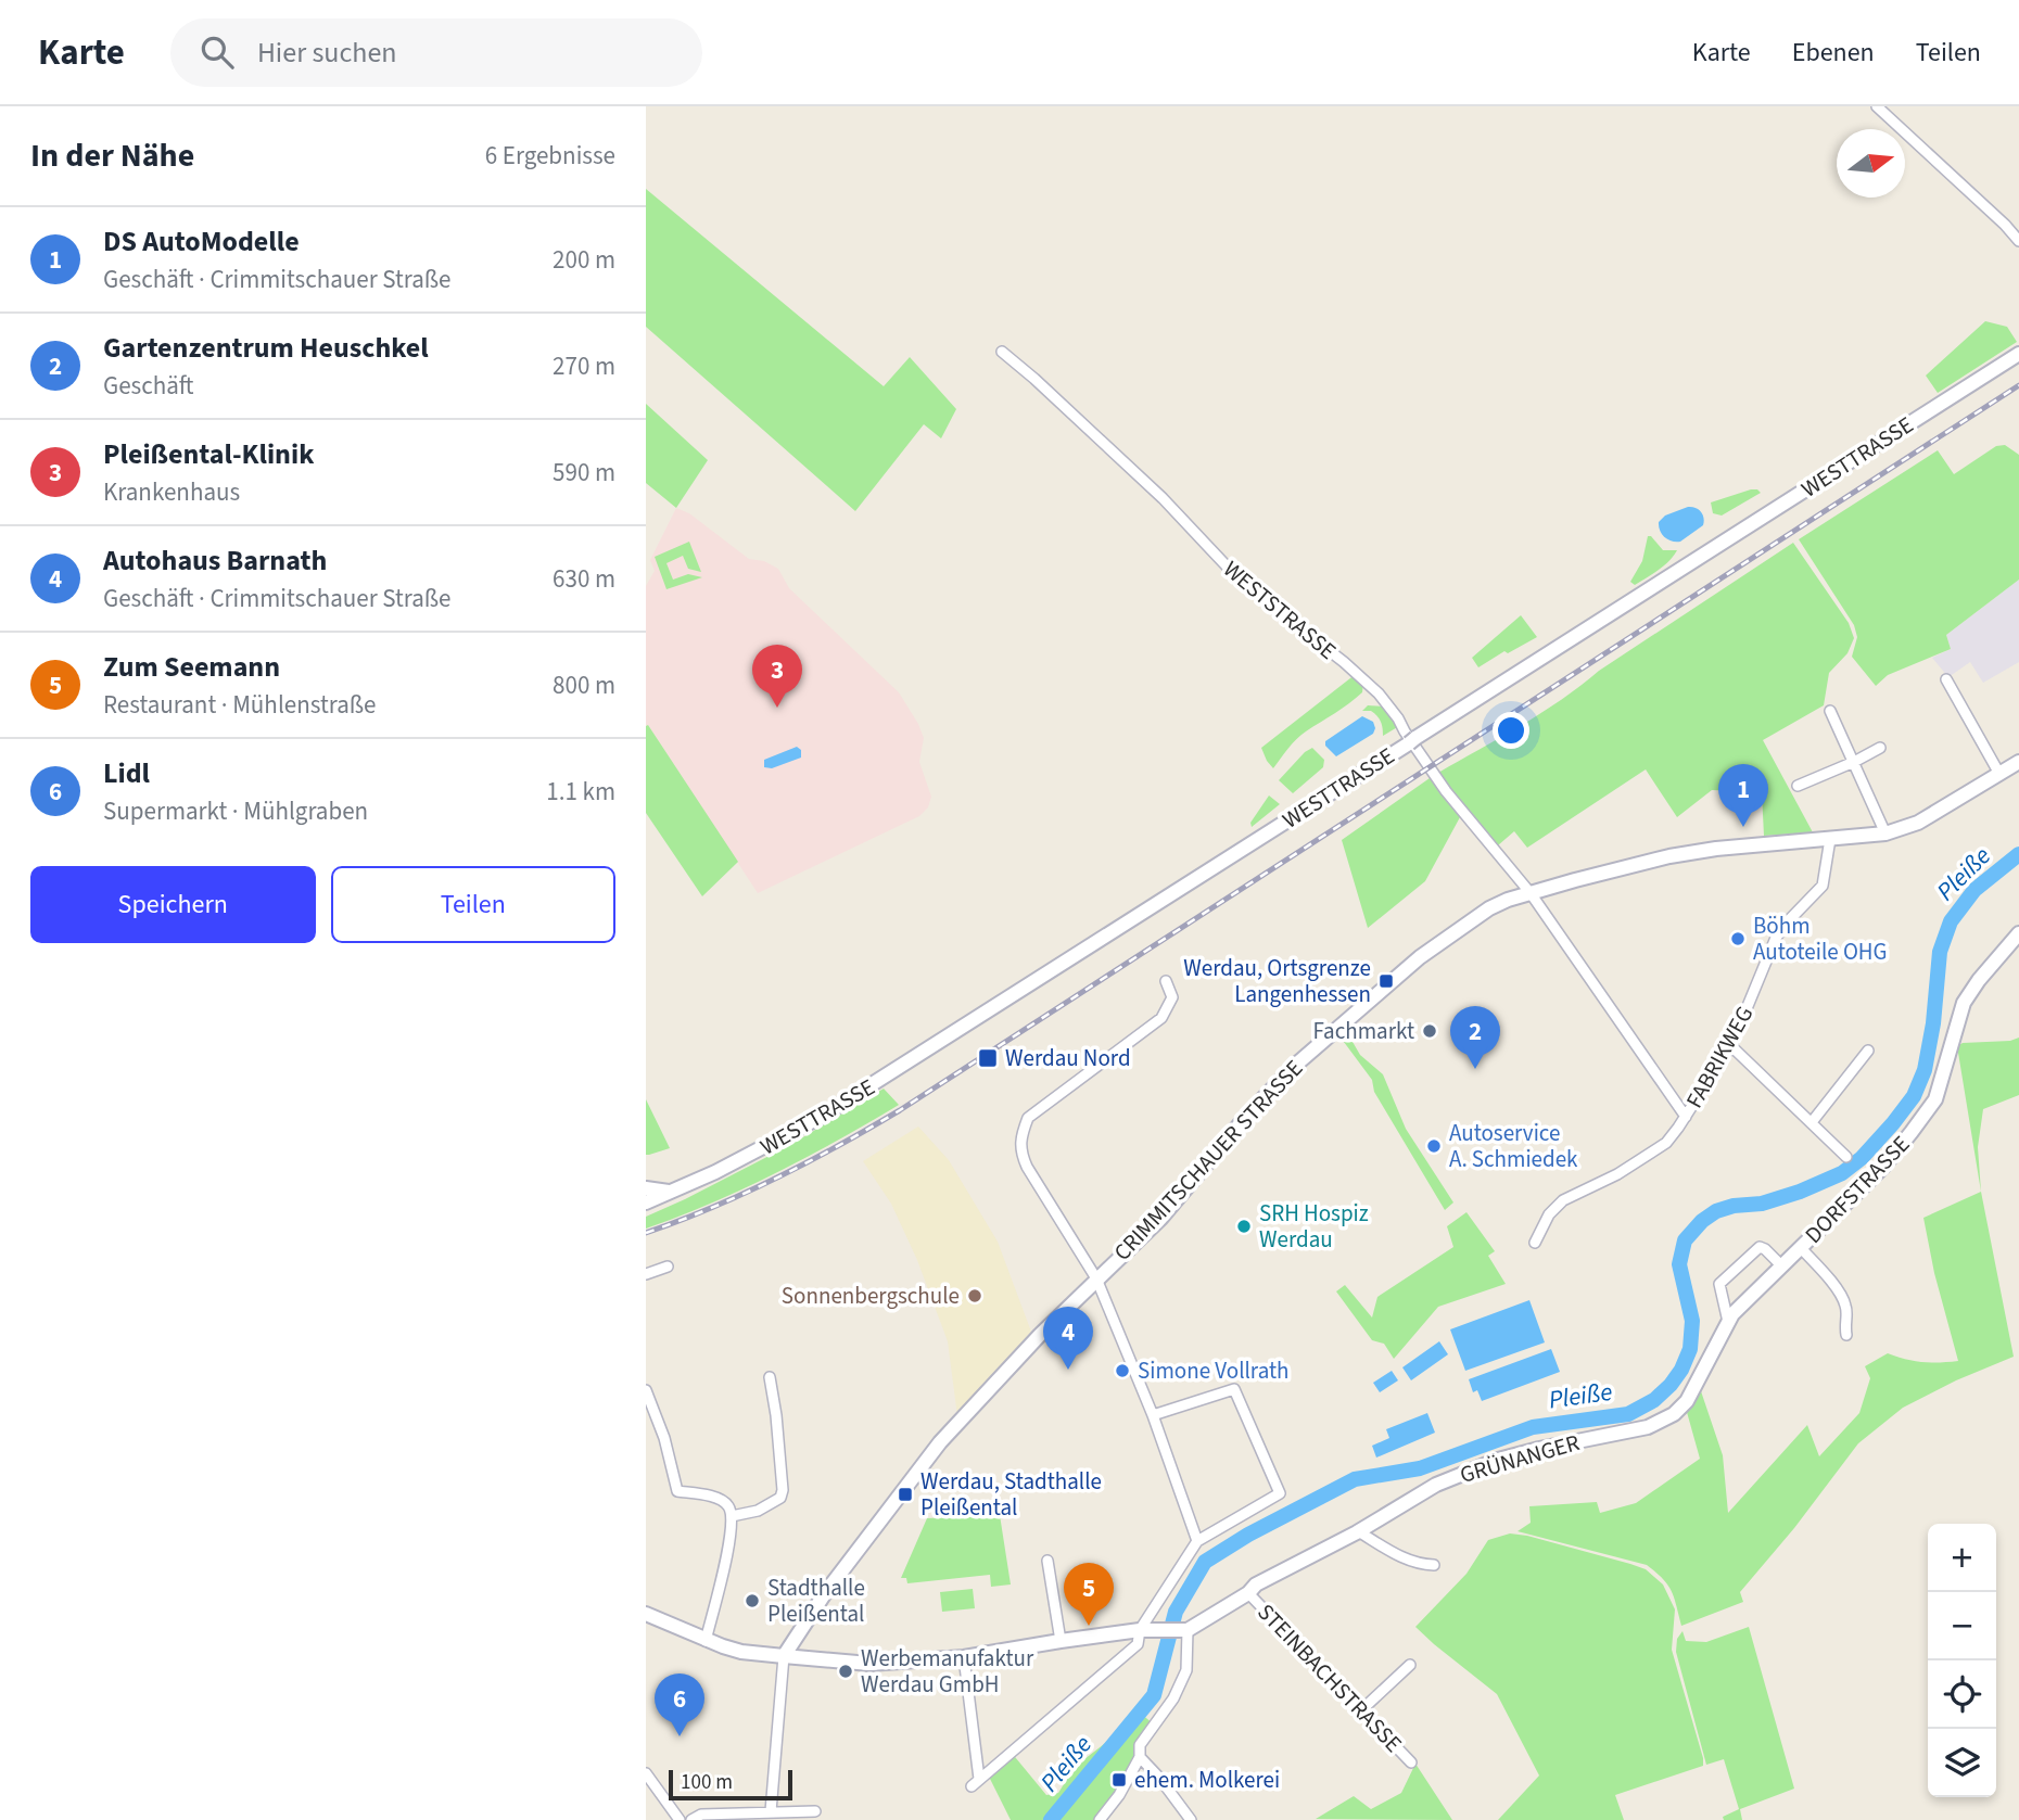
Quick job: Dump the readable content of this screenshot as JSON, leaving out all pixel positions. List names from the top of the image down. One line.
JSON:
{"streets":{"street":["WESTTRASSE","WESTSTRASSE","FABRIKWEG","CRIMMITSCHAUER STRASSE","DORFSTRASSE","GRÜNANGER","STEINBACHSTRASSE"]},"crossings":[["WESTSTRASSE","FABRIKWEG"],["WESTSTRASSE","CRIMMITSCHAUER STRASSE"],["FABRIKWEG","CRIMMITSCHAUER STRASSE"],["DORFSTRASSE","GRÜNANGER"],["GRÜNANGER","STEINBACHSTRASSE"]],"water":["Pleiße"],"places":{"other":["Böhm Autoteile OHG","Fachmarkt","Autoservice A. Schmiedek","SRH Hospiz Werdau","Sonnenbergschule","Simone Vollrath","Stadthalle Pleißental","Werbemanufaktur Werdau GmbH"],"transit":["Werdau, Ortsgrenze Langenhessen","Werdau Nord","Werdau, Stadthalle Pleißental","ehem. Molkerei"]},"scale_bar":"100 m","north":"right","page":{"header":"Karte","search":"Hier suchen","nav":["Karte","Ebenen","Teilen"],"heading":["In der Nähe","6 Ergebnisse"],"list":[{"mark":"1","name":"DS AutoModelle","note":"Geschäft · Crimmitschauer Straße","value":"200 m"},{"mark":"2","name":"Gartenzentrum Heuschkel","note":"Geschäft","value":"270 m"},{"mark":"3","name":"Pleißental-Klinik","note":"Krankenhaus","value":"590 m"},{"mark":"4","name":"Autohaus Barnath","note":"Geschäft · Crimmitschauer Straße","value":"630 m"},{"mark":"5","name":"Zum Seemann","note":"Restaurant · Mühlenstraße","value":"800 m"},{"mark":"6","name":"Lidl","note":"Supermarkt · Mühlgraben","value":"1.1 km"}],"pins":["3","1","2","4","5","6"],"buttons":["Speichern","Teilen"],"map_buttons":["+","−"],"scale":"100 m"}}
